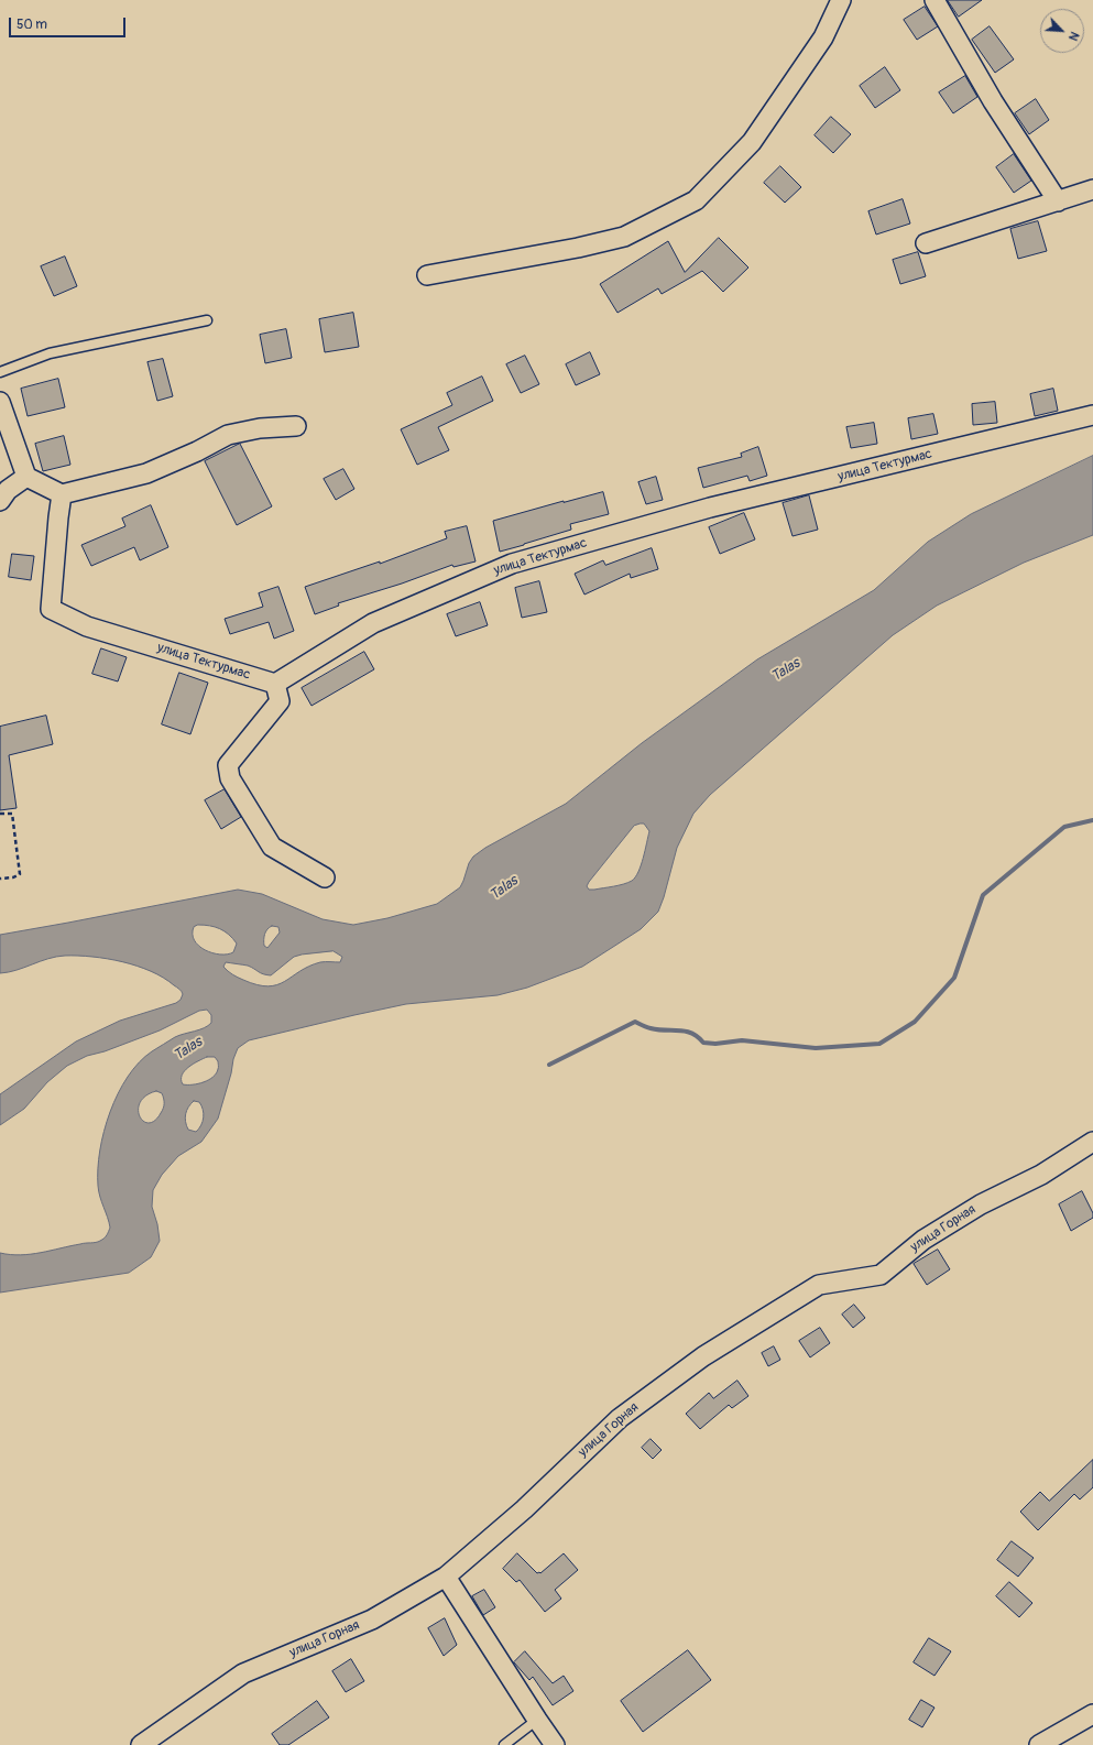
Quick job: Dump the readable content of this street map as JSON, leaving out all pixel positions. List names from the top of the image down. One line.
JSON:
{"streets":{"street":["улица Тектурмас","улица Горная"]},"water":["Talas"],"scale_bar":"50 m","north":"bottom right"}
